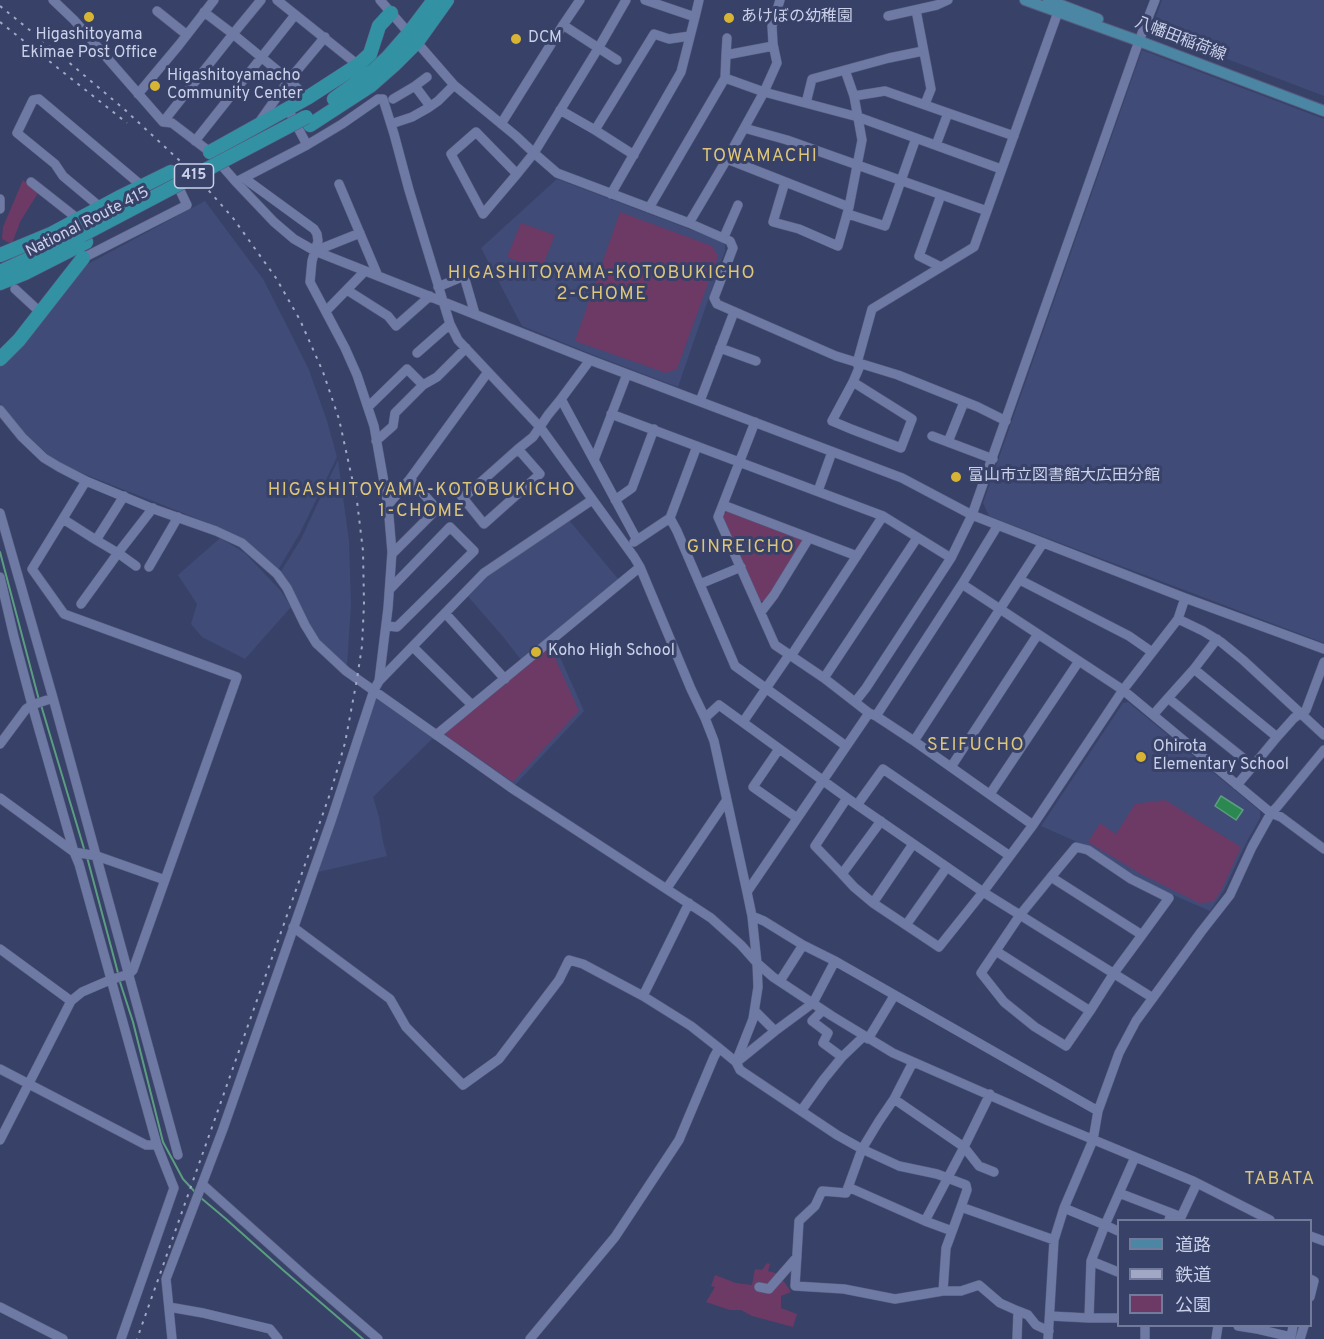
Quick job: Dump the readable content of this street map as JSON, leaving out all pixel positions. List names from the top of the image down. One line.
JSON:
{"streets":{"highway":["415","National Route 415"],"main road":["八幡田稲荷線"]},"districts":["TOWAMACHI","HIGASHITOYAMA-KOTOBUKICHO 2-CHOME","HIGASHITOYAMA-KOTOBUKICHO 1-CHOME","GINREICHO","SEIFUCHO","TABATA"],"places":["Higashitoyama Ekimae Post Office","あけぼの幼稚園","DCM","Higashitoyamacho Community Center","富山市立図書館大広田分館","Koho High School","Ohirota Elementary School"],"legend":["道路","鉄道","公園"]}
